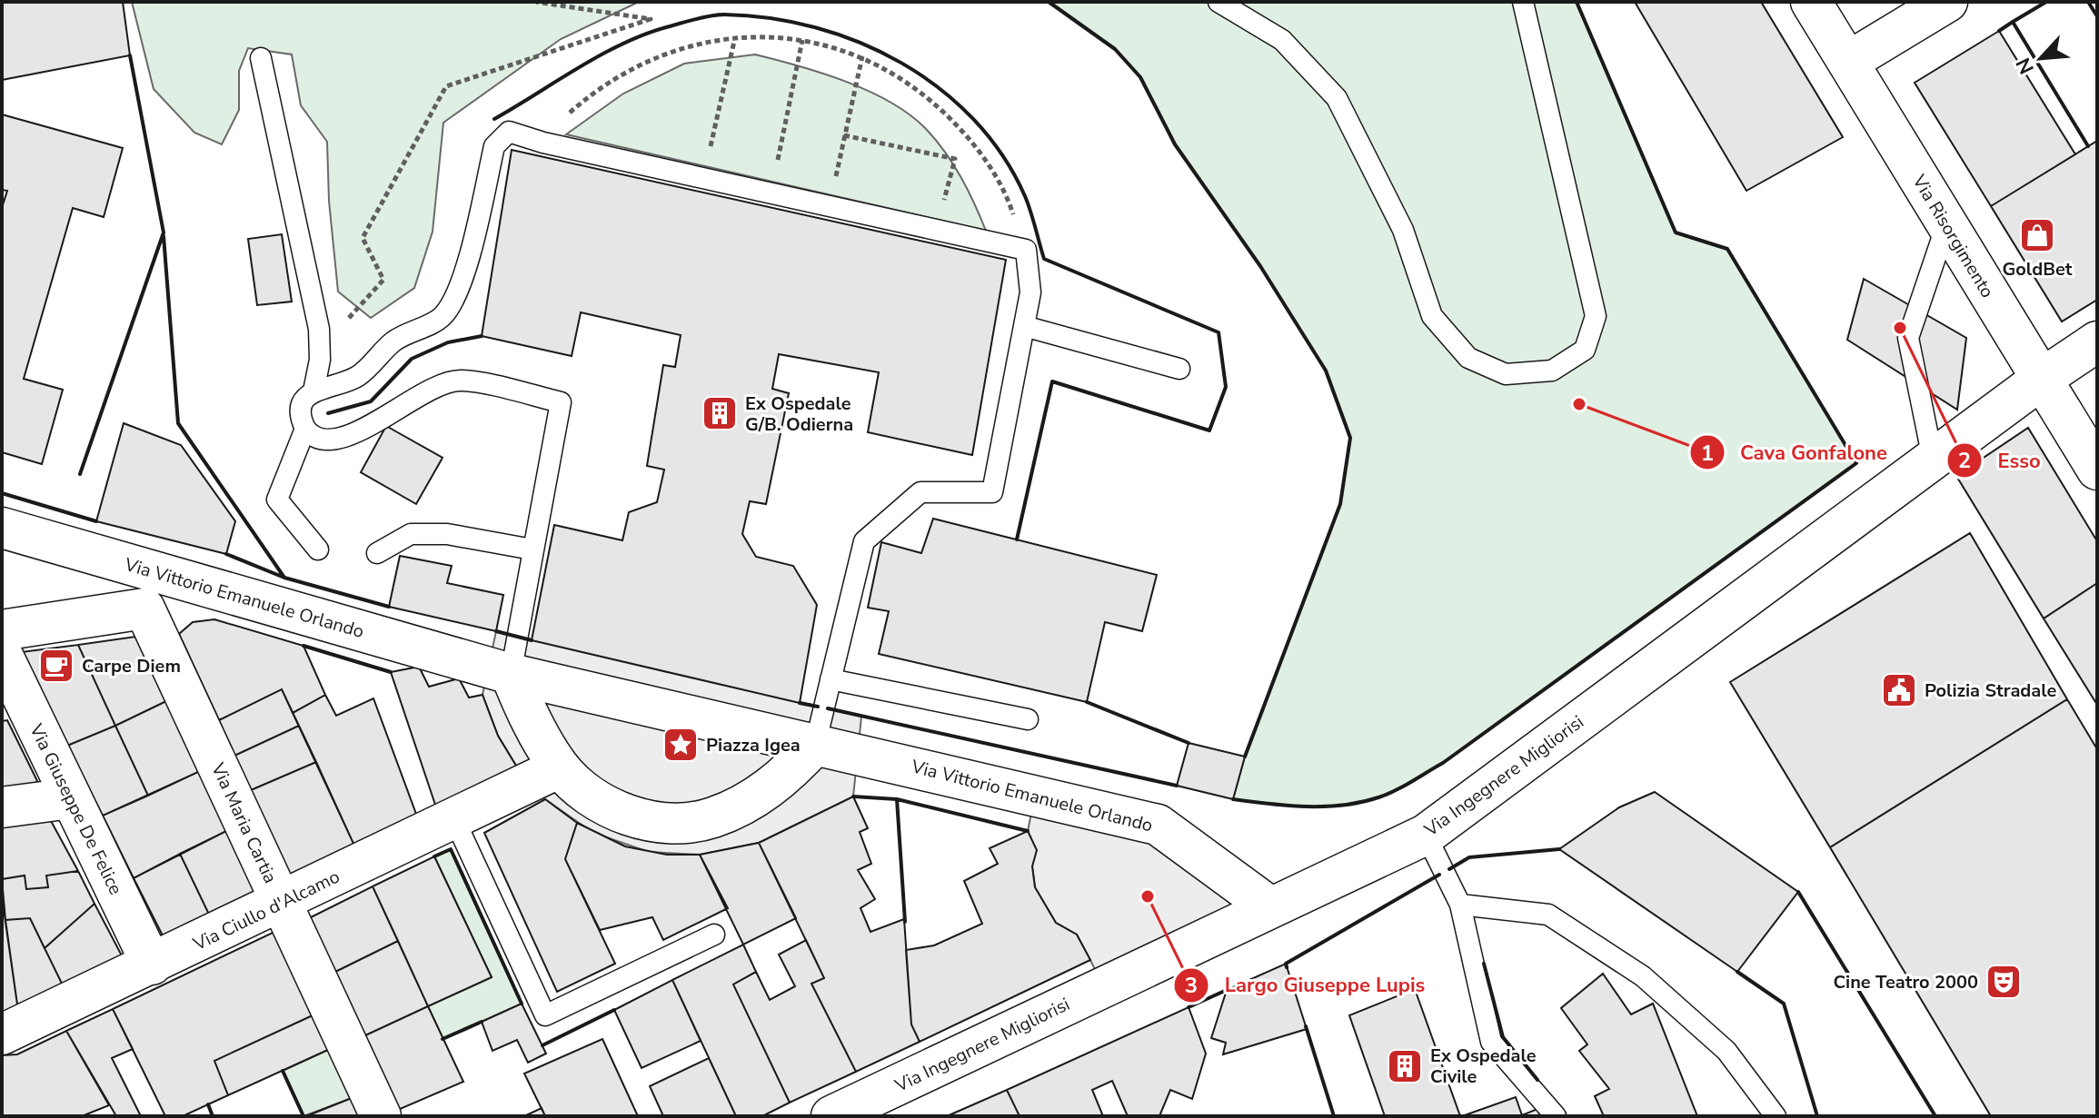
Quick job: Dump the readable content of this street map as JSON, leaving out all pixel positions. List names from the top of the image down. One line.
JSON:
{"streets":{"street":["Via Risorgimento","Via Vittorio Emanuele Orlando","Via Ingegnere Migliorisi","Via Giuseppe De Felice","Via Maria Cartia","Via Ciullo d'Alcamo"]},"crossings":[["Via Risorgimento","Via Ingegnere Migliorisi"],["Via Vittorio Emanuele Orlando","Via Ingegnere Migliorisi"],["Via Vittorio Emanuele Orlando","Via Maria Cartia"],["Via Giuseppe De Felice","Via Ciullo d'Alcamo"],["Via Maria Cartia","Via Ciullo d'Alcamo"]],"places":{"shop":["GoldBet"],"other":["Esso","Cava Gonfalone","Largo Giuseppe Lupis"],"building":["Ex Ospedale G/B. Odierna","Ex Ospedale Civile"],"cafe":["Carpe Diem"],"public building":["Polizia Stradale"],"place":["Piazza Igea"],"theatre":["Cine Teatro 2000"]},"north":"bottom left"}
